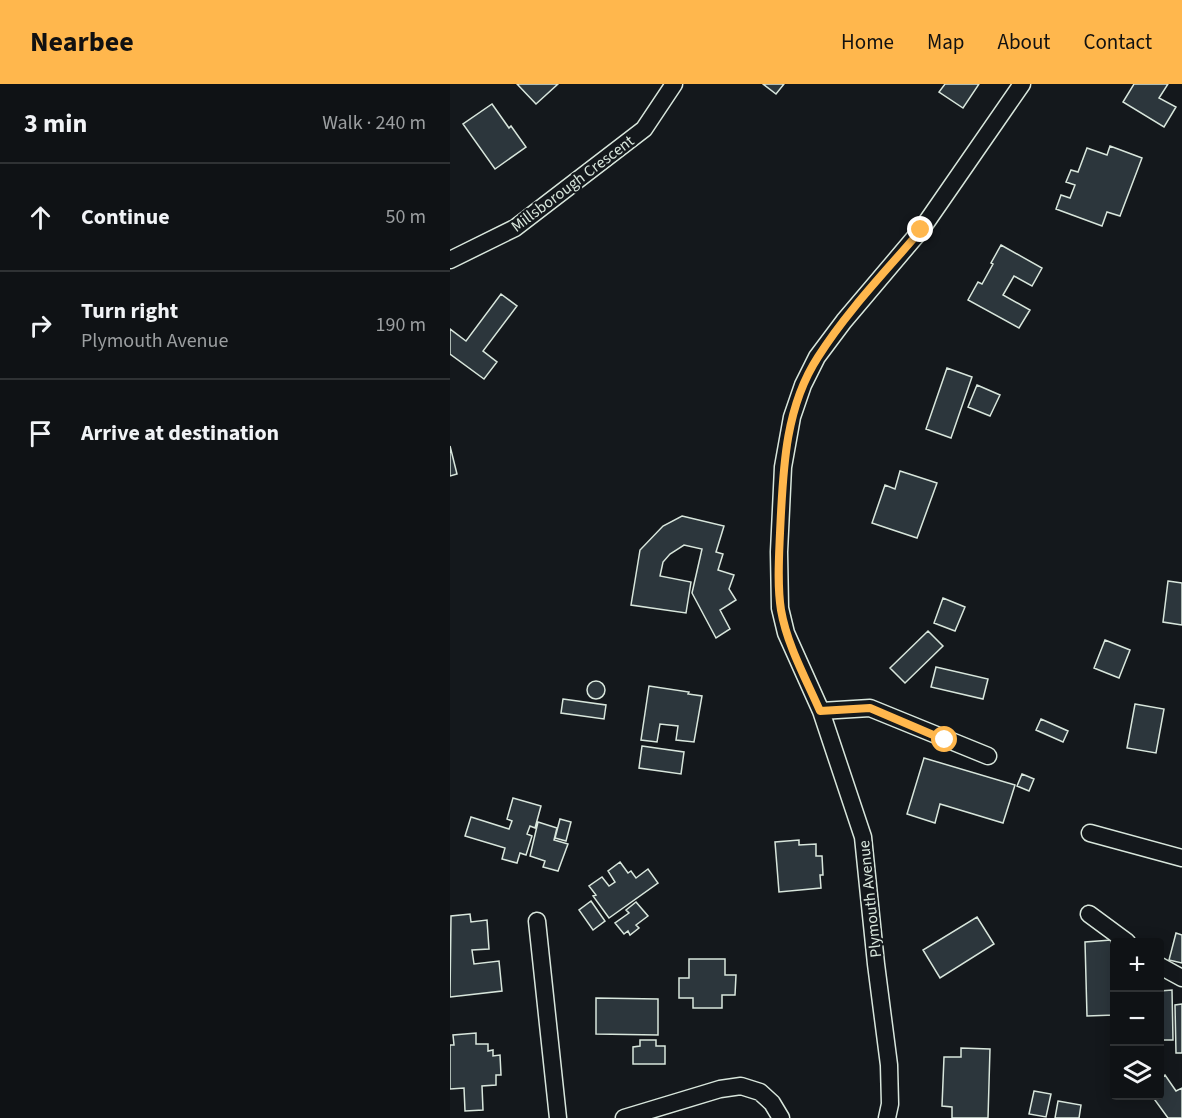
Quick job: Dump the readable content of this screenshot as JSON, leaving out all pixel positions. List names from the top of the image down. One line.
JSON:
{"streets":{"street":["Millsborough Crescent","Plymouth Avenue"]},"page":{"header":"Nearbee","nav":["Home","Map","About","Contact"],"heading":["3 min","Walk · 240 m"],"list":[["Continue","50 m"],["Turn right","Plymouth Avenue","190 m"],"Arrive at destination"],"map_buttons":["+","−"]}}
